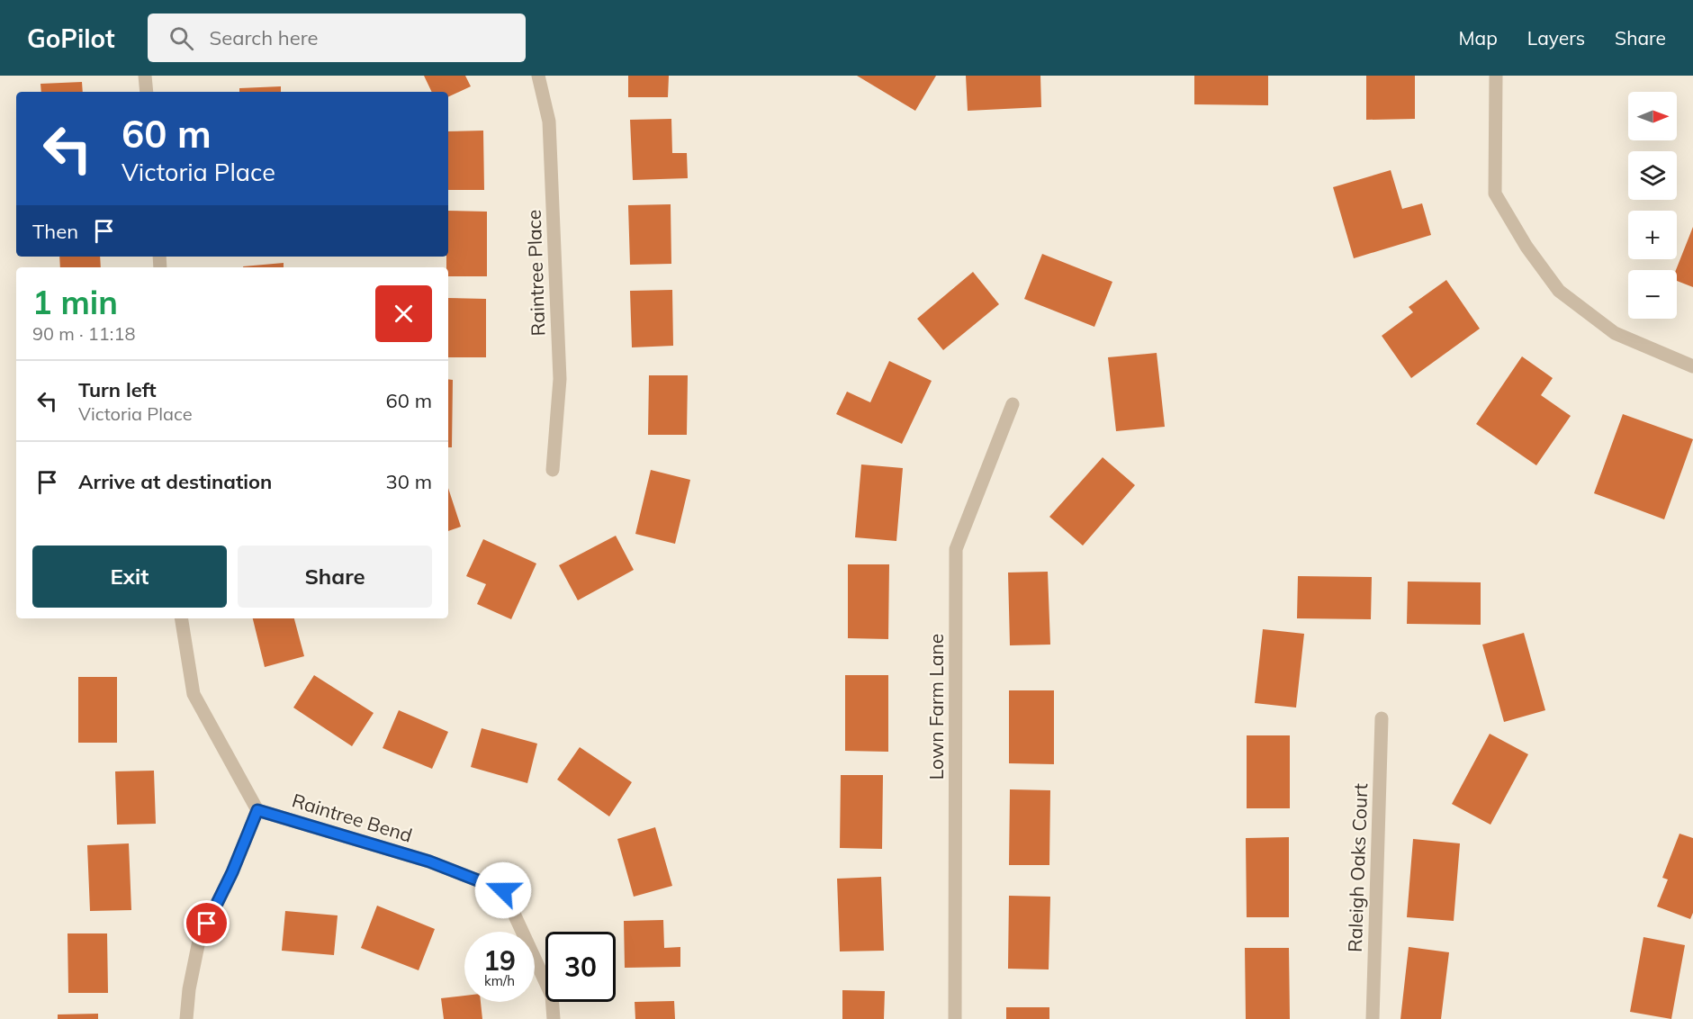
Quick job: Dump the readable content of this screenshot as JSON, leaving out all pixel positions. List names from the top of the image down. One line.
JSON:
{"streets":{"street":["Raintree Place","Lown Farm Lane","Raintree Bend","Raleigh Oaks Court"]},"north":"right","page":{"header":"GoPilot","search":"Search here","nav":["Map","Layers","Share"],"map_buttons":["+","−"],"turn":["60 m","Victoria Place"],"then":"Then","heading":["1 min","90 m · 11:18"],"list":[{"name":"Turn left","note":"Victoria Place","value":"60 m"},{"name":"Arrive at destination","value":"30 m"}],"buttons":["Exit","Share"],"speed":"19 km/h","limit":"30"}}
